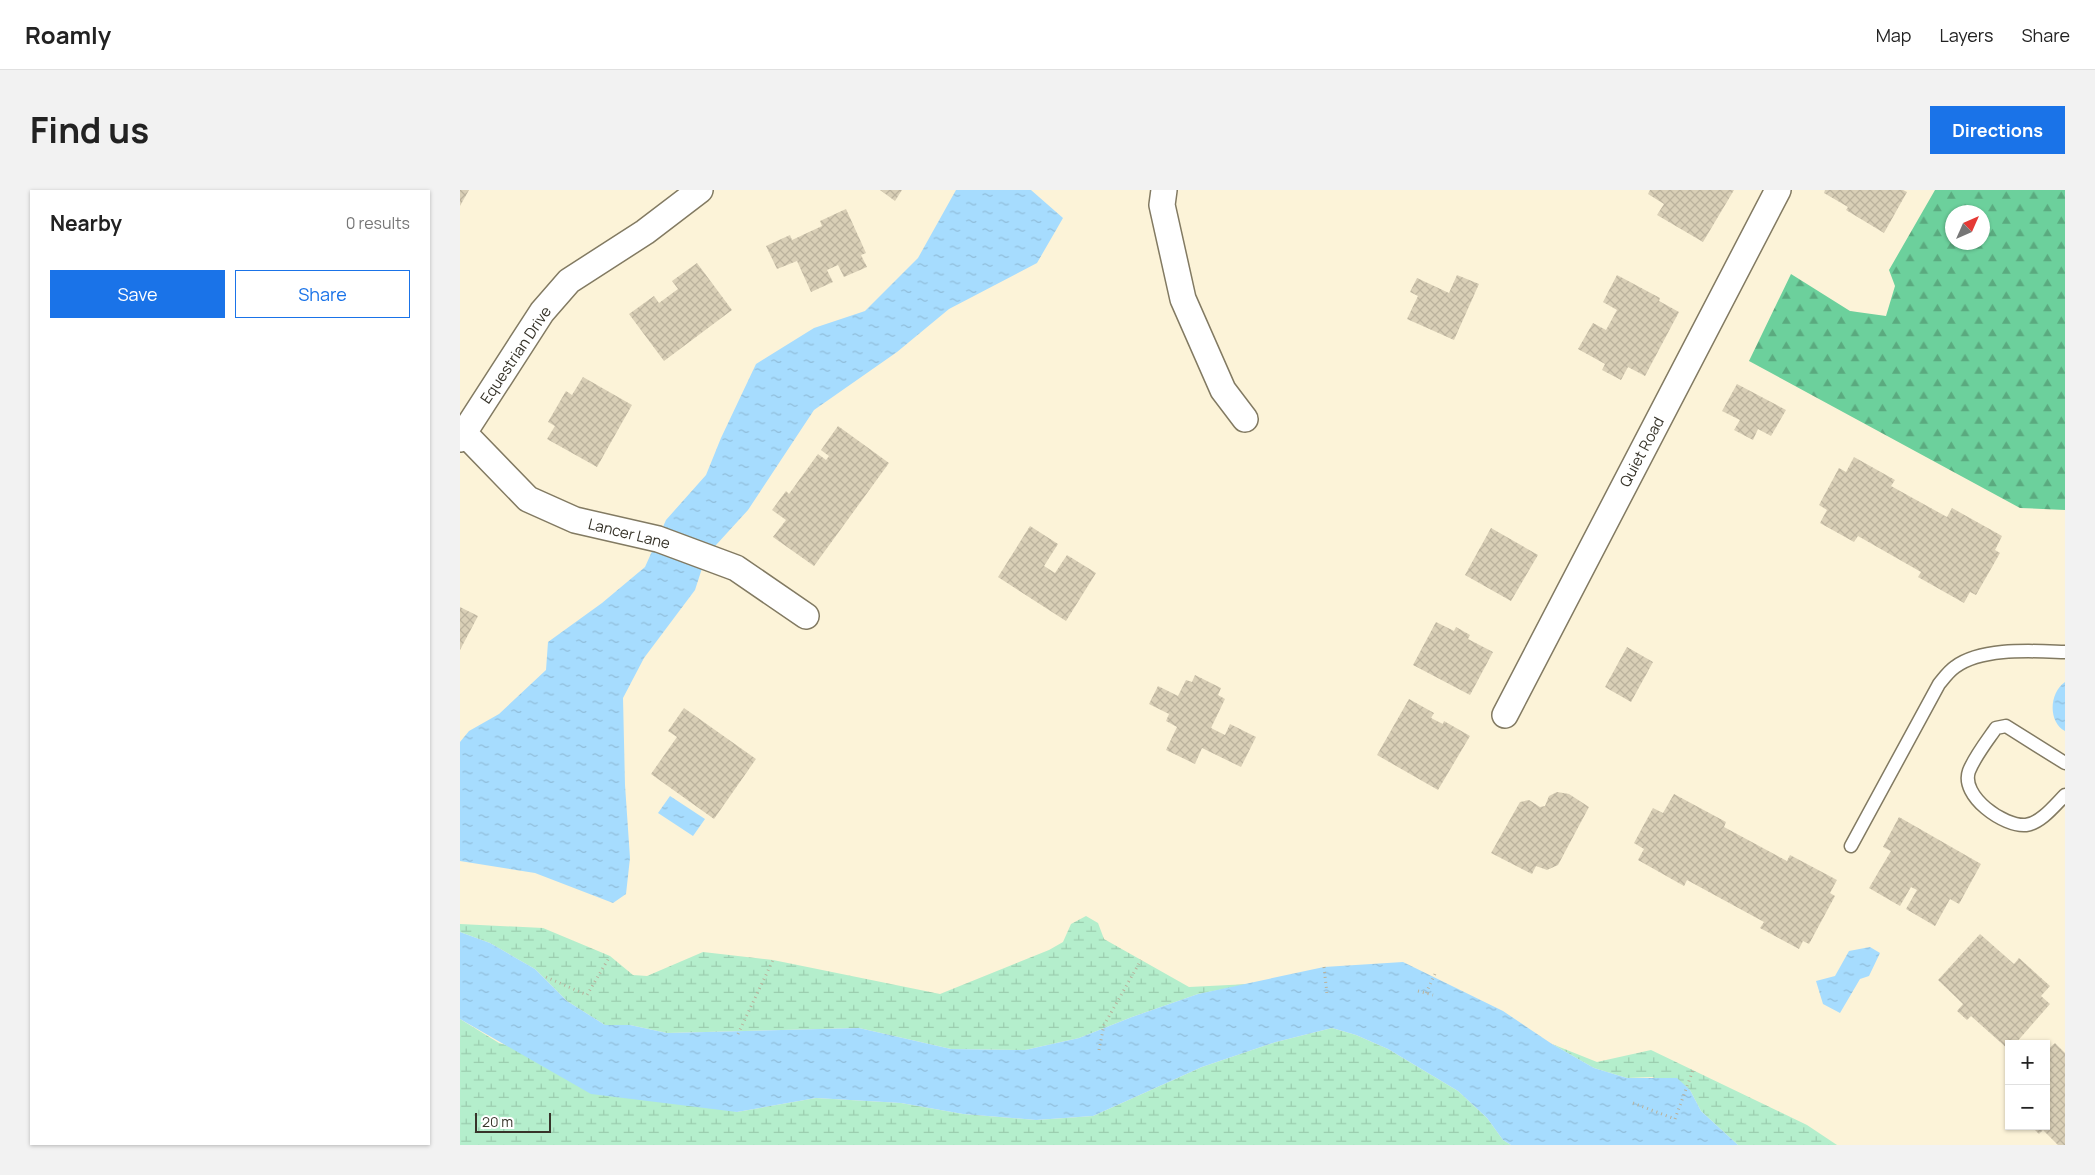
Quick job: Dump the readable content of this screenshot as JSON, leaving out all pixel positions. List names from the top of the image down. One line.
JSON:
{"streets":{"street":["Equestrian Drive","Quiet Road","Lancer Lane"]},"crossings":[["Equestrian Drive","Lancer Lane"]],"scale_bar":"20 m","north":"top right","page":{"header":"Roamly","nav":["Map","Layers","Share"],"title":"Find us","buttons":["Directions",["Save","Share"]],"heading":["Nearby","0 results"],"map_buttons":["+","−"],"scale":"20 m"}}
